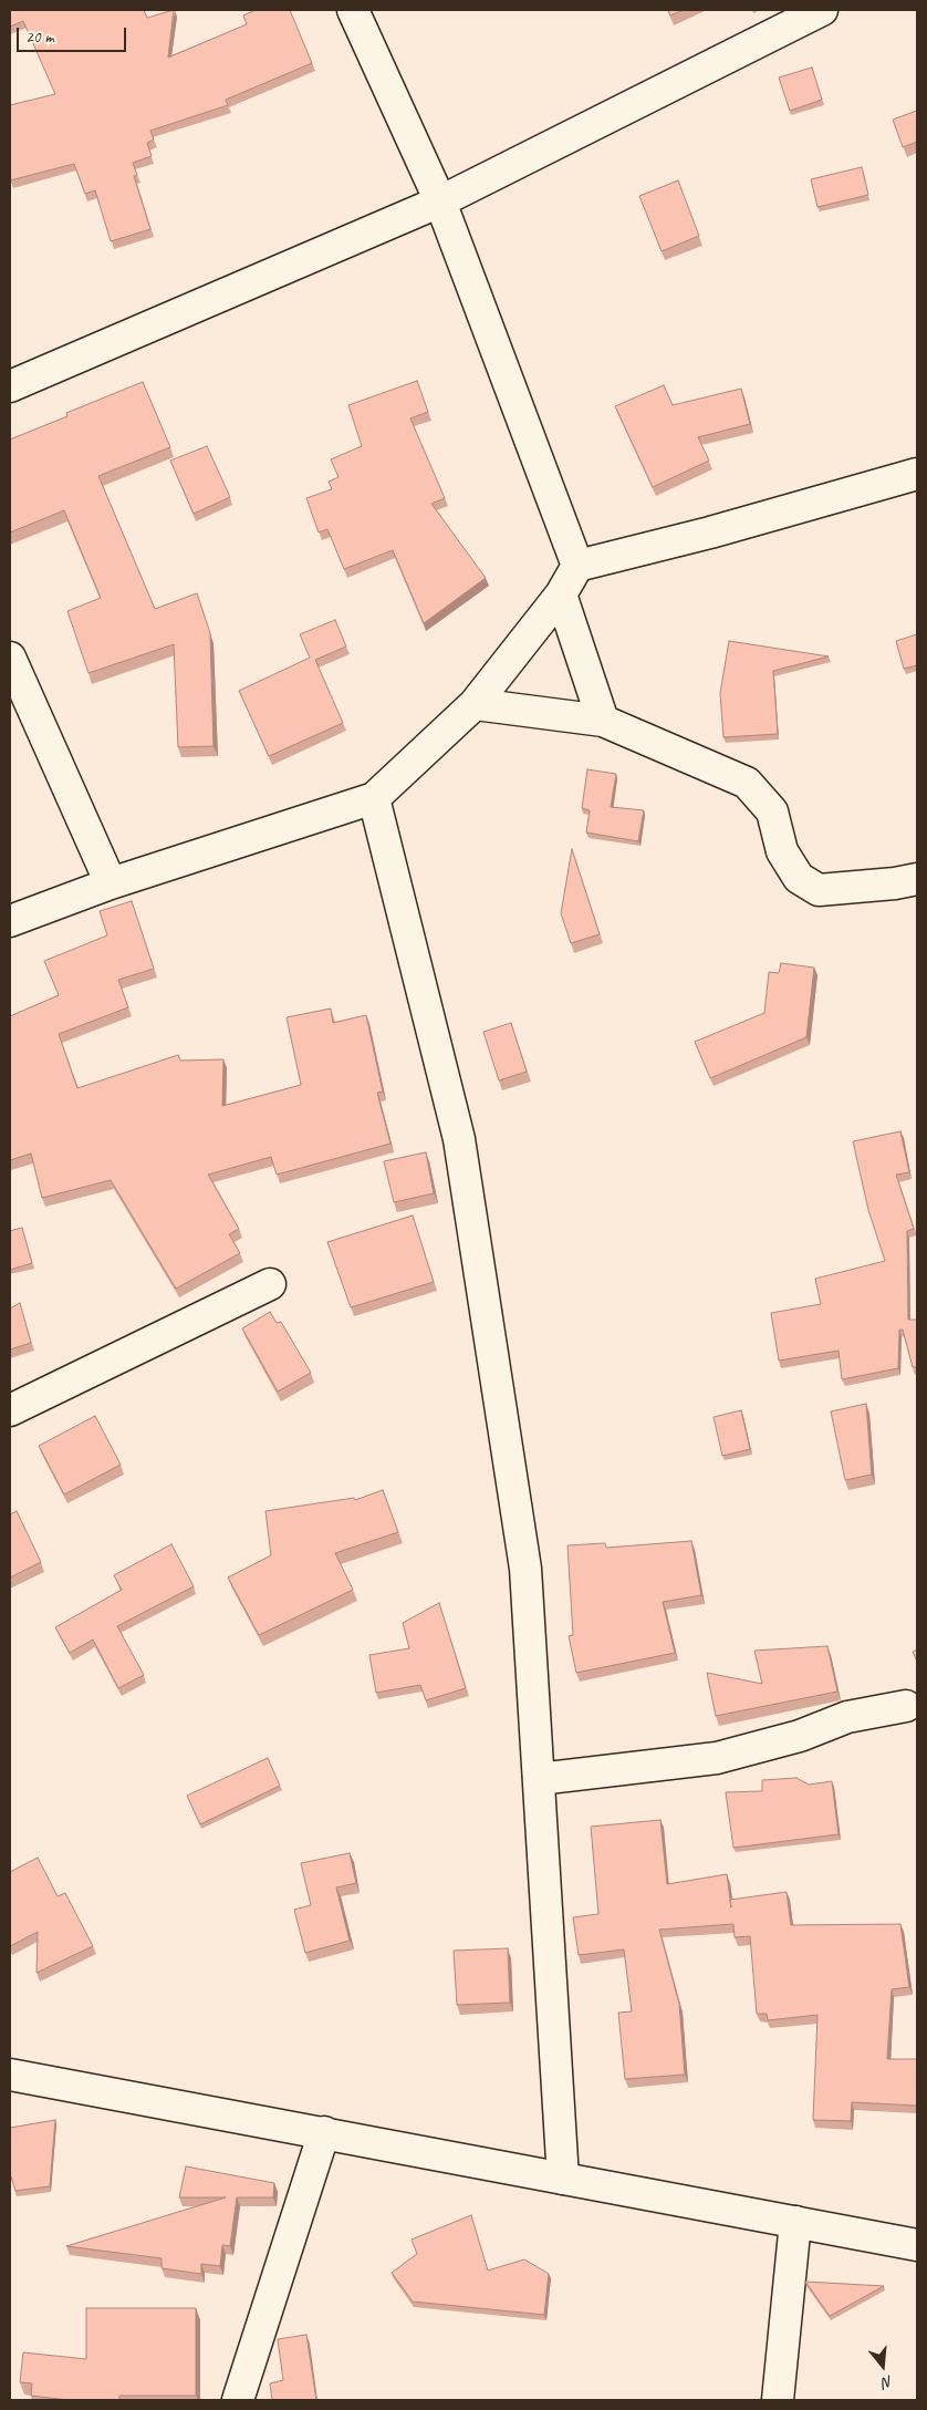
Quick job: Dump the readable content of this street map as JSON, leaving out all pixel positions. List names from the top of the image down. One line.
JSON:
{"scale_bar":"20 m","north":"bottom"}
